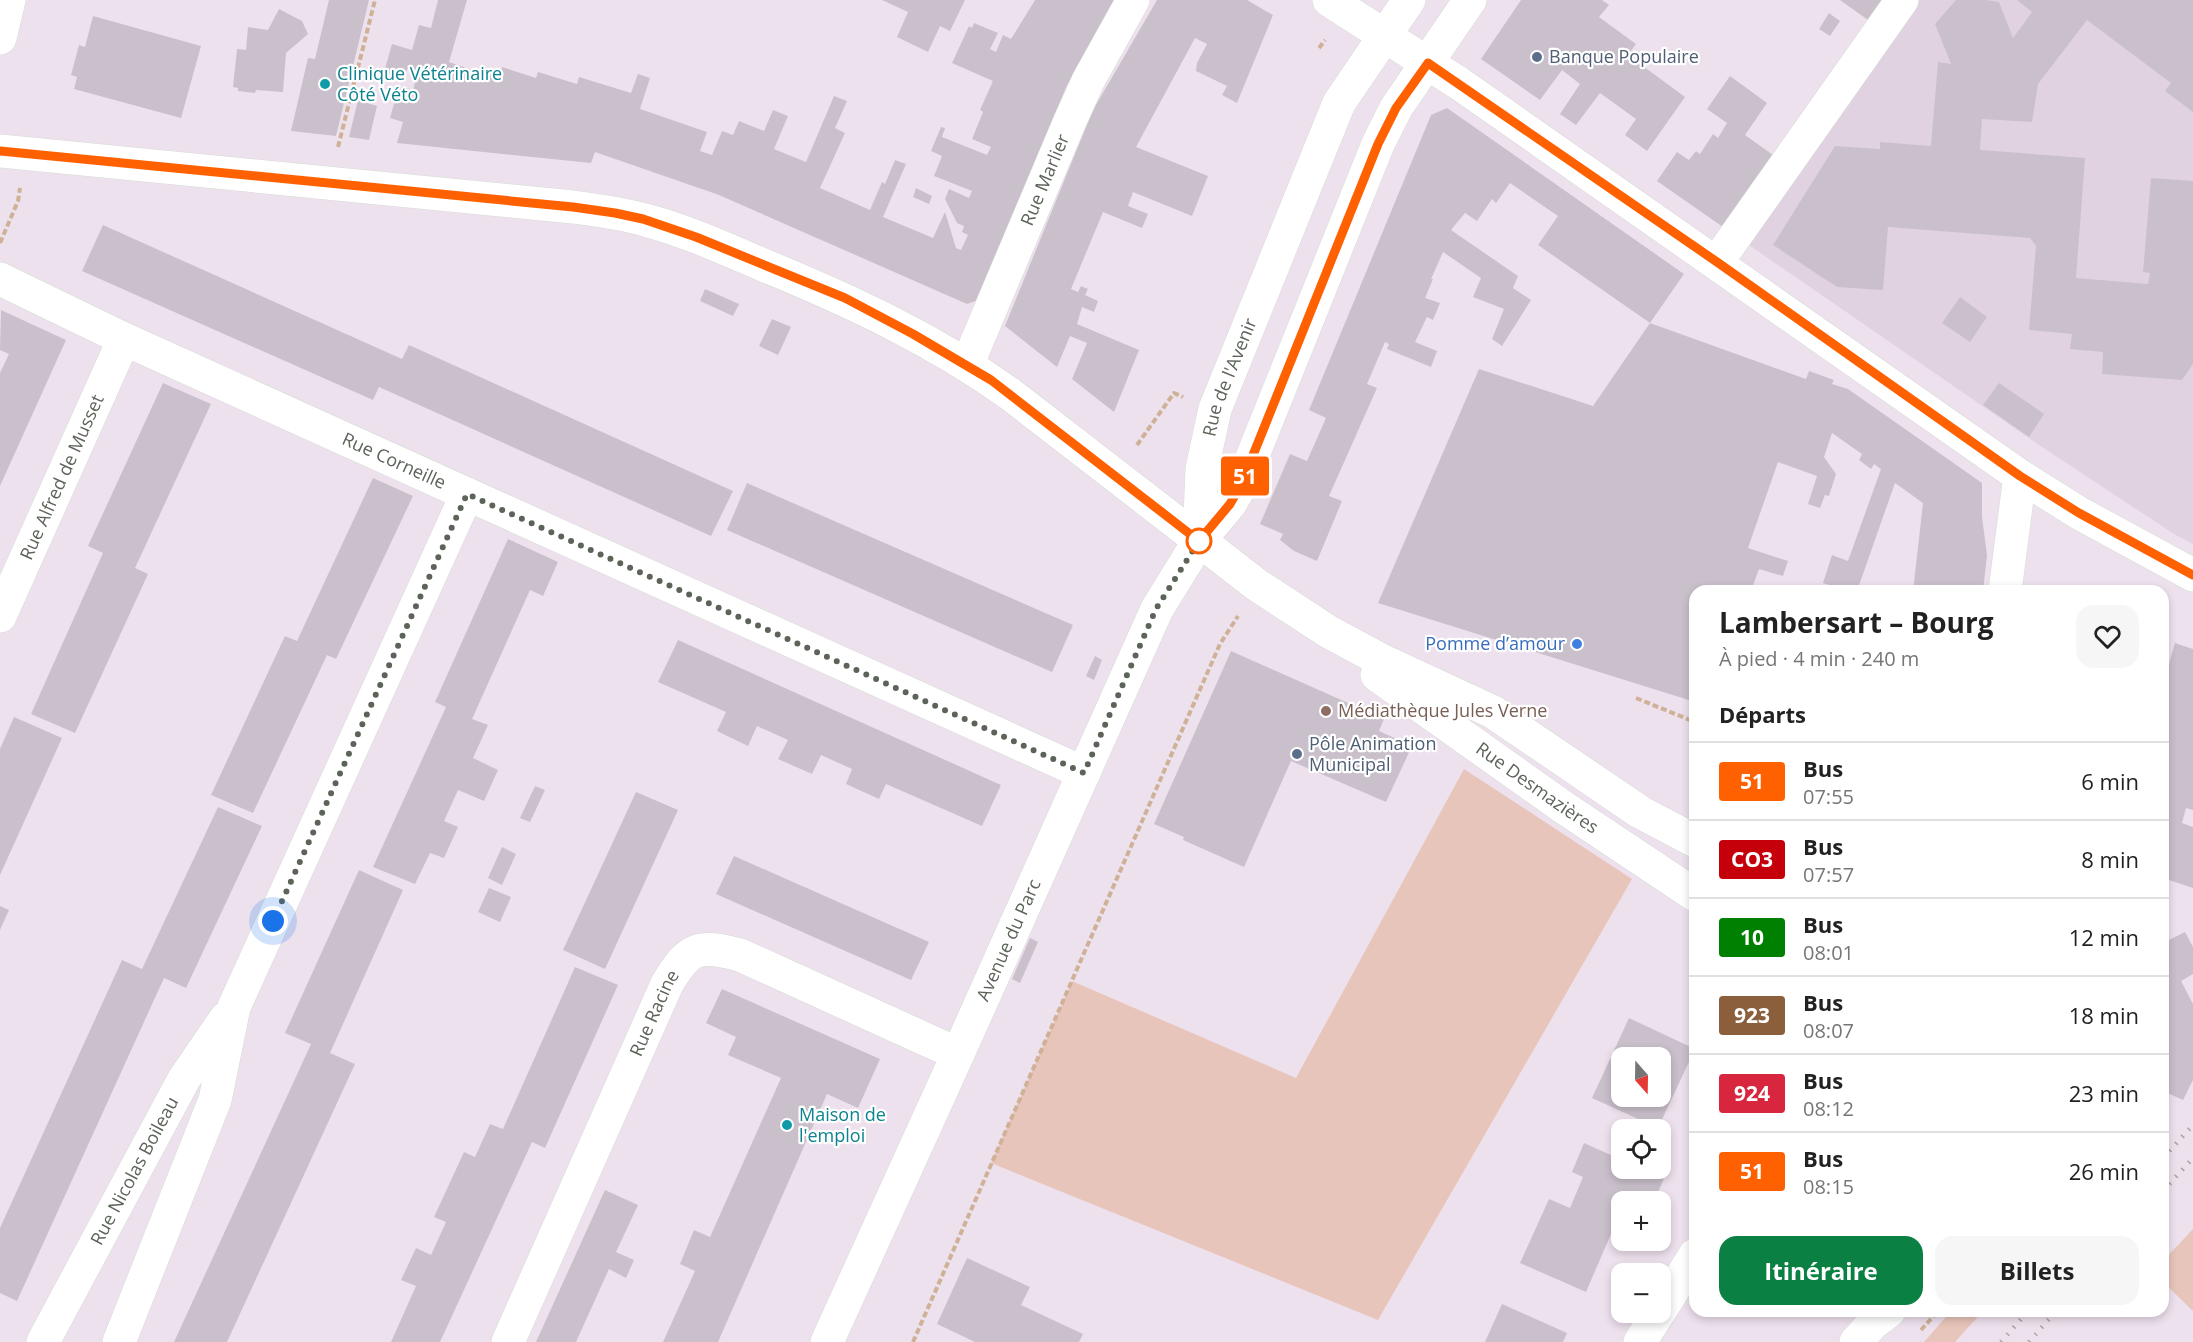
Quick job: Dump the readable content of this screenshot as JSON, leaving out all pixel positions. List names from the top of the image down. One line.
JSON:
{"streets":{"street":["Rue Marlier","Rue de l'Avenir","Rue Corneille","Rue Alfred de Musset","Rue Desmazières","Avenue du Parc","Rue Racine","Rue Nicolas Boileau"]},"crossings":[["Rue Marlier","Rue Desmazières"],["Rue de l'Avenir","Rue Desmazières"],["Rue de l'Avenir","Avenue du Parc"],["Rue Corneille","Rue Alfred de Musset"],["Rue Corneille","Avenue du Parc"],["Rue Corneille","Rue Nicolas Boileau"],["Rue Desmazières","Avenue du Parc"],["Avenue du Parc","Rue Racine"]],"places":["Banque Populaire","Clinique Vétérinaire Côté Véto","Pomme d’amour","Médiathèque Jules Verne","Pôle Animation Municipal","Maison de l'emploi"],"lines":["bus line 51"],"north":"bottom","page":{"on_map":"51","heading":[["Lambersart – Bourg","À pied · 4 min · 240 m"],"Départs"],"list":[{"mark":"51","name":"Bus","note":"07:55","value":"6 min"},{"mark":"CO3","name":"Bus","note":"07:57","value":"8 min"},{"mark":"10","name":"Bus","note":"08:01","value":"12 min"},{"mark":"923","name":"Bus","note":"08:07","value":"18 min"},{"mark":"924","name":"Bus","note":"08:12","value":"23 min"},{"mark":"51","name":"Bus","note":"08:15","value":"26 min"}],"map_buttons":["+","−"],"buttons":["Itinéraire","Billets"]}}
